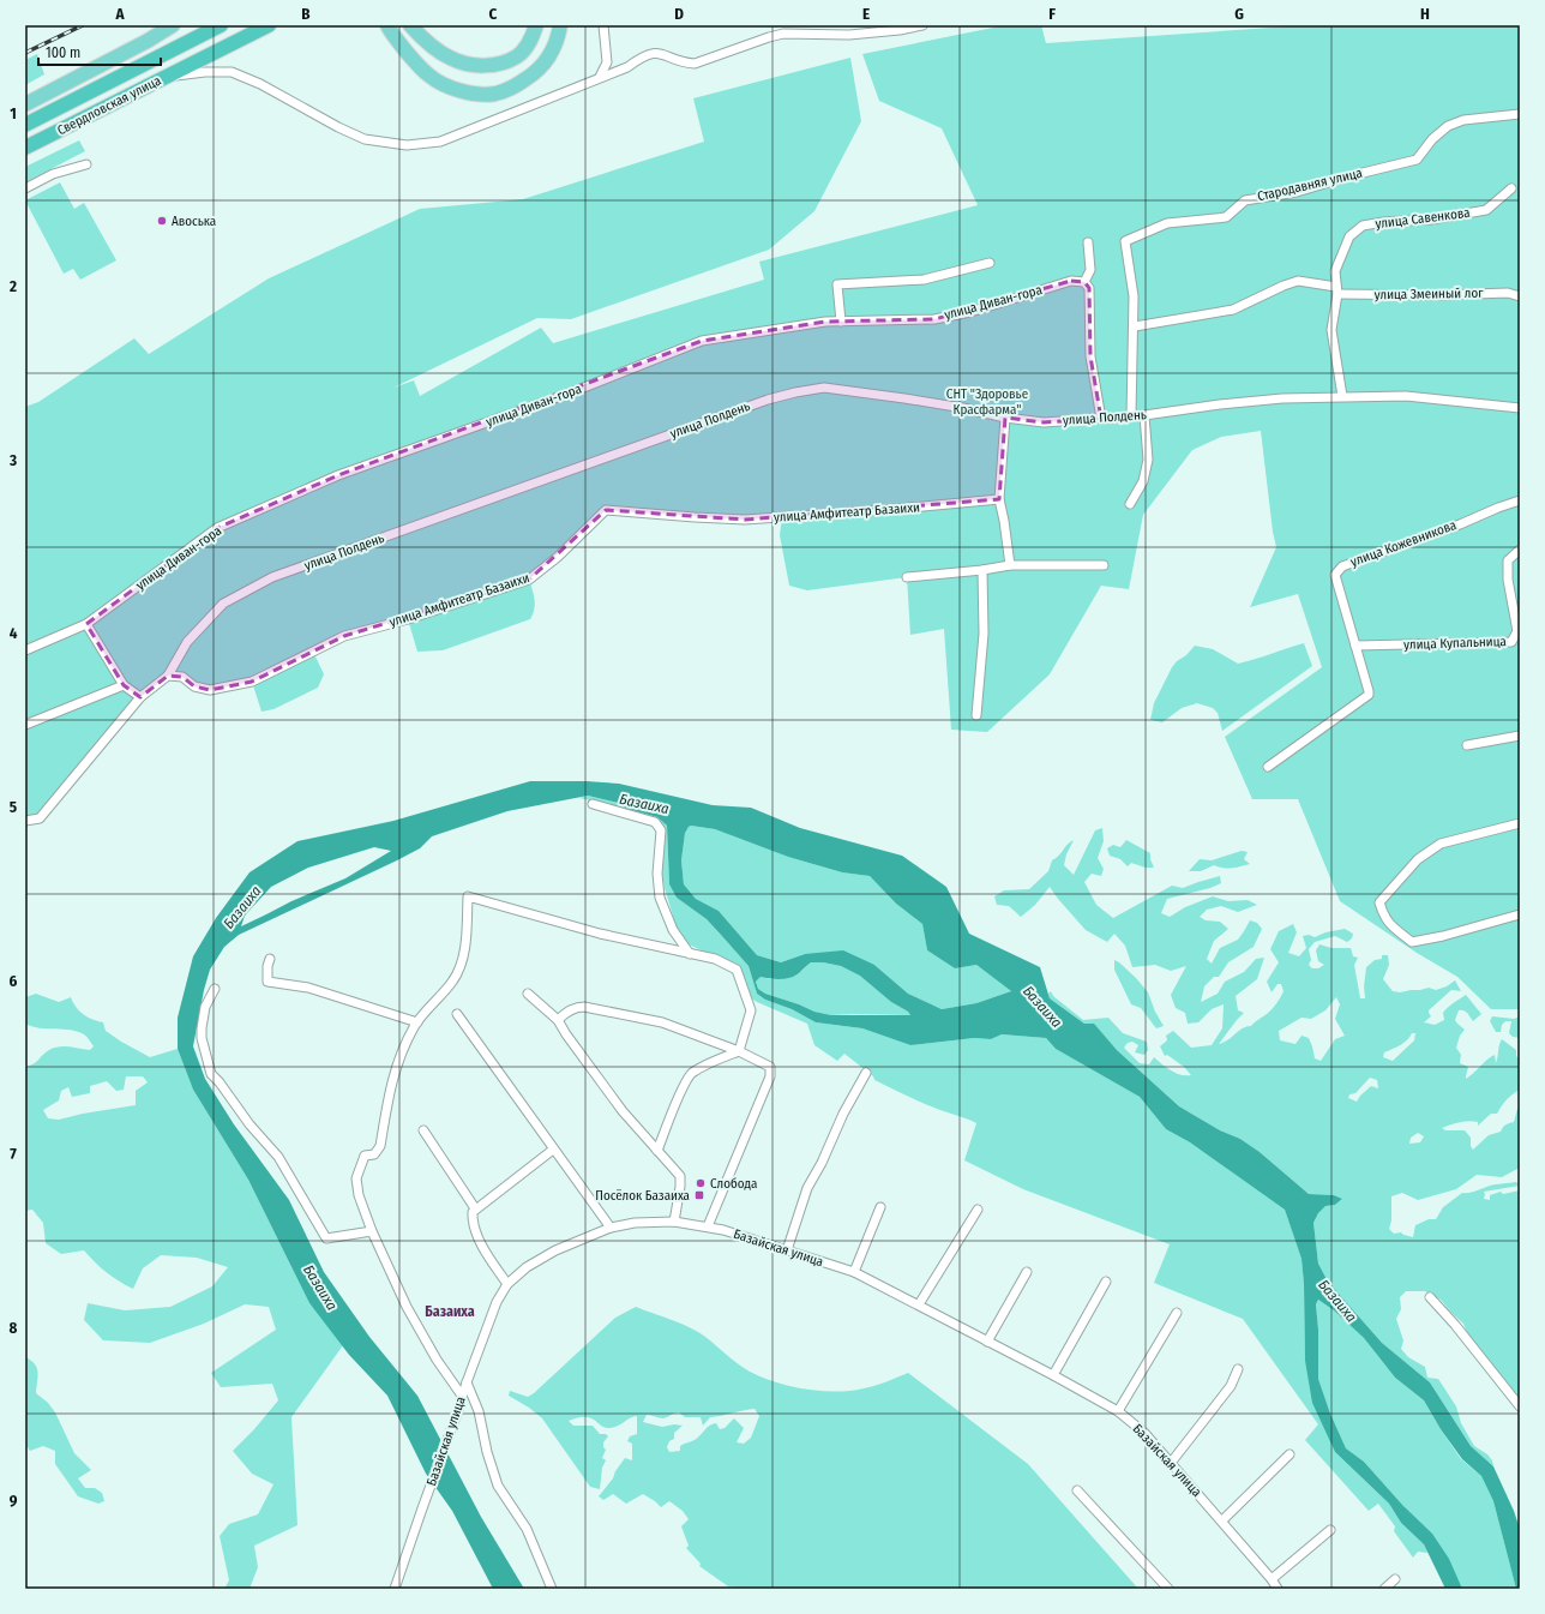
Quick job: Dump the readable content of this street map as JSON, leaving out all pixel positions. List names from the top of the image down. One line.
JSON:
{"streets":{"highway":["Свердловская улица"],"street":["Стародавняя улица","улица Савенкова","улица Змеиный лог","улица Диван-гора","улица Полдень","улица Амфитеатр Базаихи","улица Кожевникова","улица Купальница","Базайская улица"]},"crossings":[["Стародавняя улица","улица Змеиный лог"],["Стародавняя улица","улица Полдень"],["улица Савенкова","улица Змеиный лог"],["улица Савенкова","улица Полдень"],["улица Полдень","улица Амфитеатр Базаихи"],["улица Кожевникова","улица Купальница"]],"districts":["Базаиха"],"water":["Базаиха"],"parks":["СНТ \"Здоровье Красфарма\""],"places":{"other":["Авоська","Слобода"],"transit":["Посёлок Базаиха"]},"scale_bar":"100 m","grid":{"columns":["A","B","C","D","E","F","G","H"],"rows":["1","2","3","4","5","6","7","8","9"]}}
